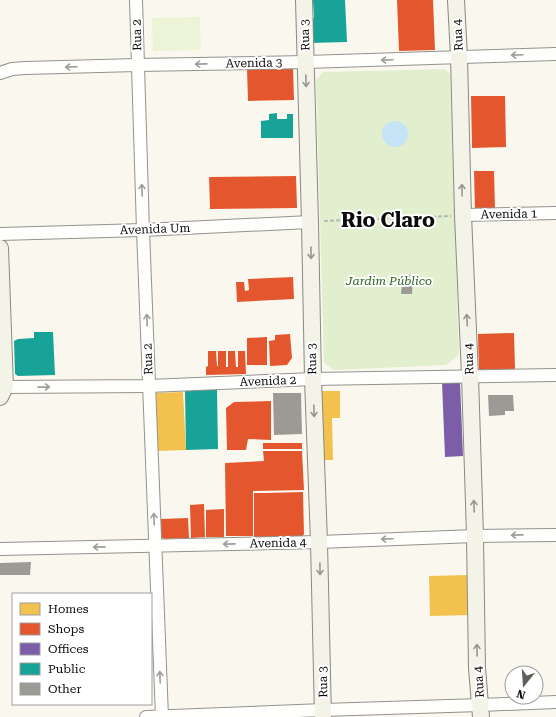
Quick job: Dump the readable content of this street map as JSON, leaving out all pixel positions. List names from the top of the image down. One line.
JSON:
{"streets":{"main road":["Rua 3","Rua 4"],"street":["Rua 2","Avenida 3","Avenida 1","Avenida Um","Avenida 2","Avenida 4"]},"crossings":[["Rua 2","Avenida 3"],["Rua 2","Avenida Um"],["Rua 2","Avenida 2"],["Rua 2","Avenida 4"],["Rua 3","Avenida 3"],["Rua 3","Avenida Um"],["Rua 3","Avenida 2"],["Rua 3","Avenida 4"],["Rua 4","Avenida 3"],["Rua 4","Avenida 1"],["Rua 4","Avenida 2"],["Rua 4","Avenida 4"]],"one_way":["Rua 2","Rua 3","Rua 4","Avenida 3","Avenida 4"],"districts":["Rio Claro"],"parks":["Jardim Público"],"legend":["Homes","Shops","Offices","Public","Other"],"north":"bottom"}
